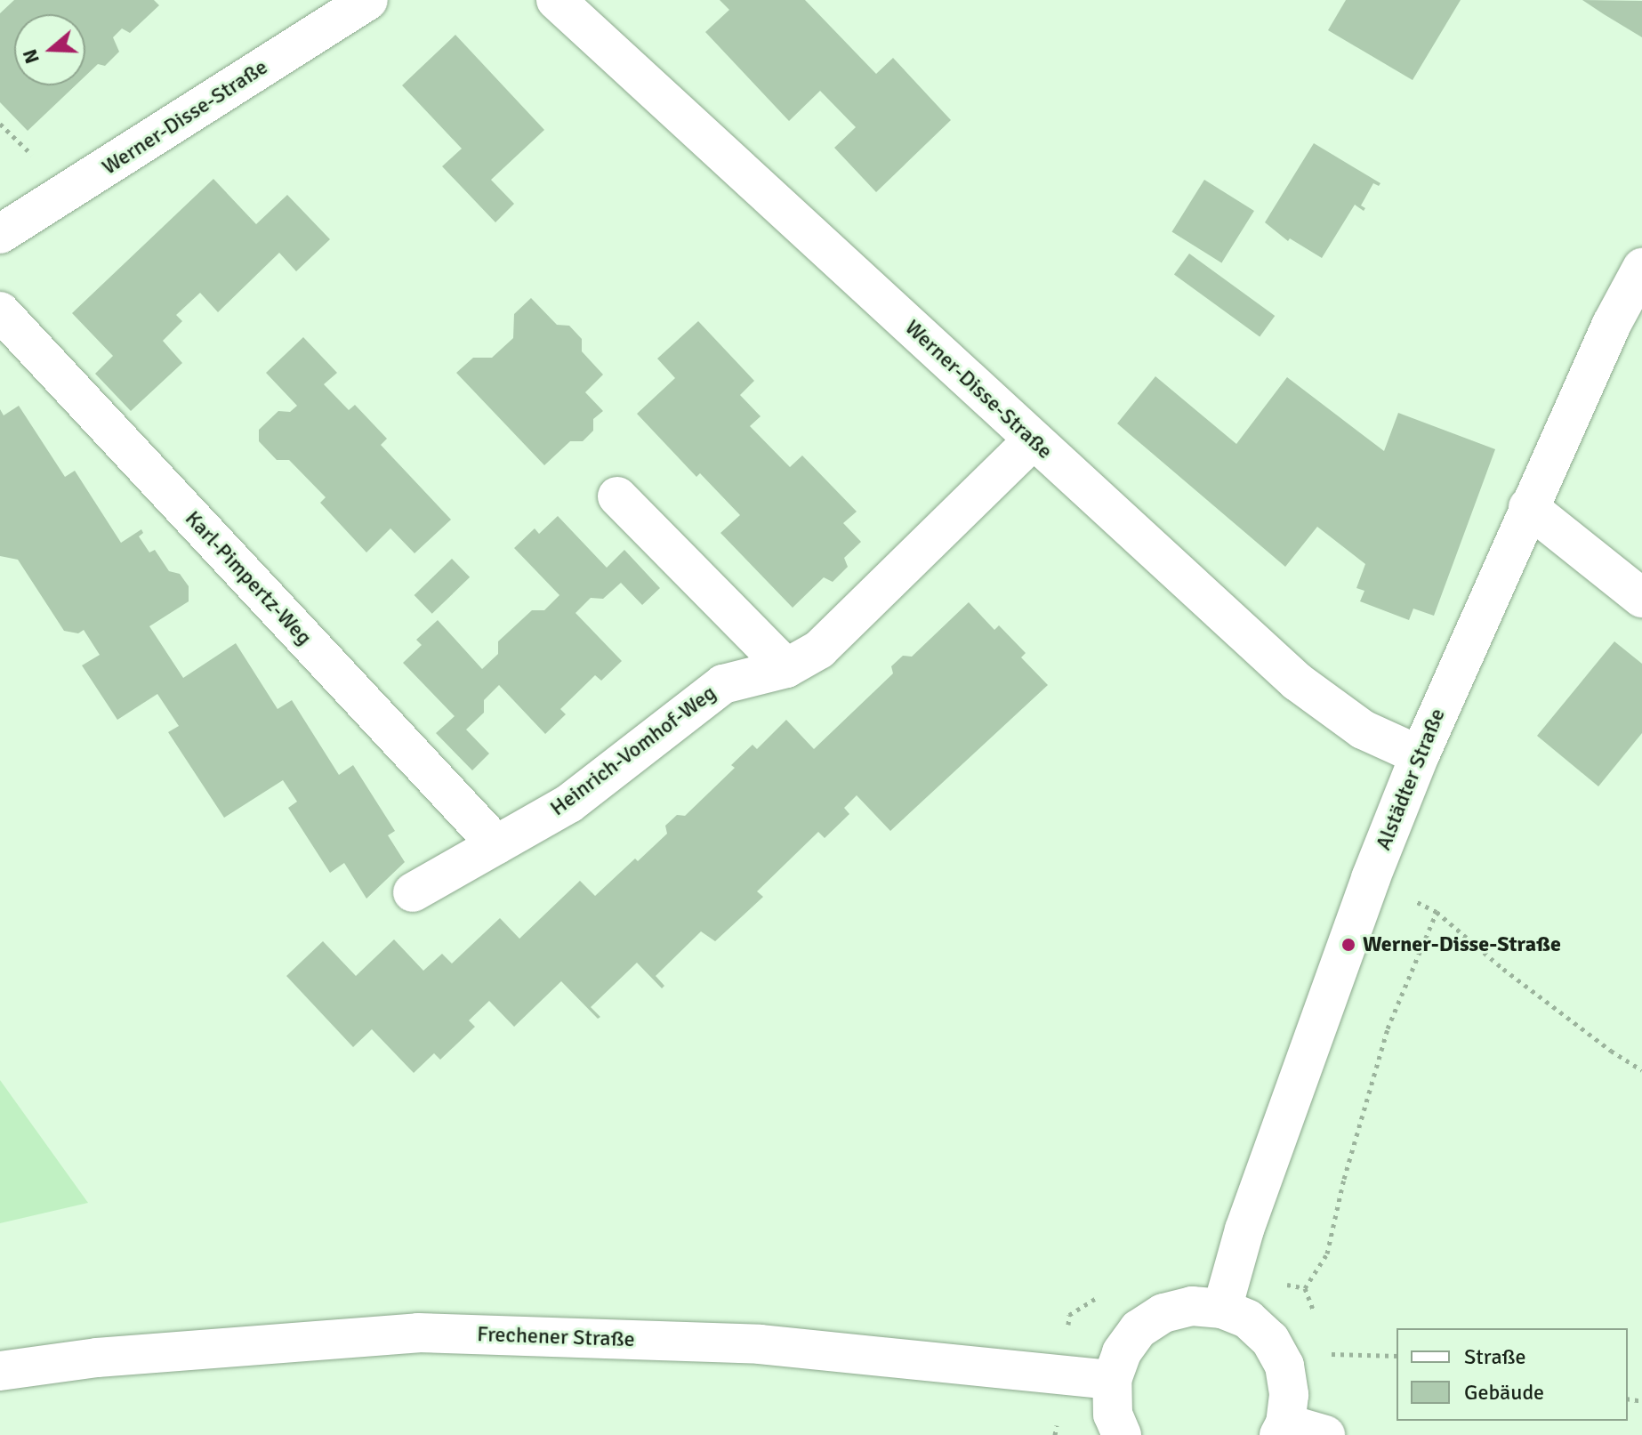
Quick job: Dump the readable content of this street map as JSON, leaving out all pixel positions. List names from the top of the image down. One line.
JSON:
{"streets":{"street":["Werner-Disse-Straße","Karl-Pimpertz-Weg","Heinrich-Vomhof-Weg","Alstädter Straße","Frechener Straße"]},"crossings":[["Werner-Disse-Straße","Heinrich-Vomhof-Weg"],["Werner-Disse-Straße","Alstädter Straße"],["Karl-Pimpertz-Weg","Heinrich-Vomhof-Weg"]],"places":["Werner-Disse-Straße"],"legend":["Straße","Gebäude"],"north":"left"}
